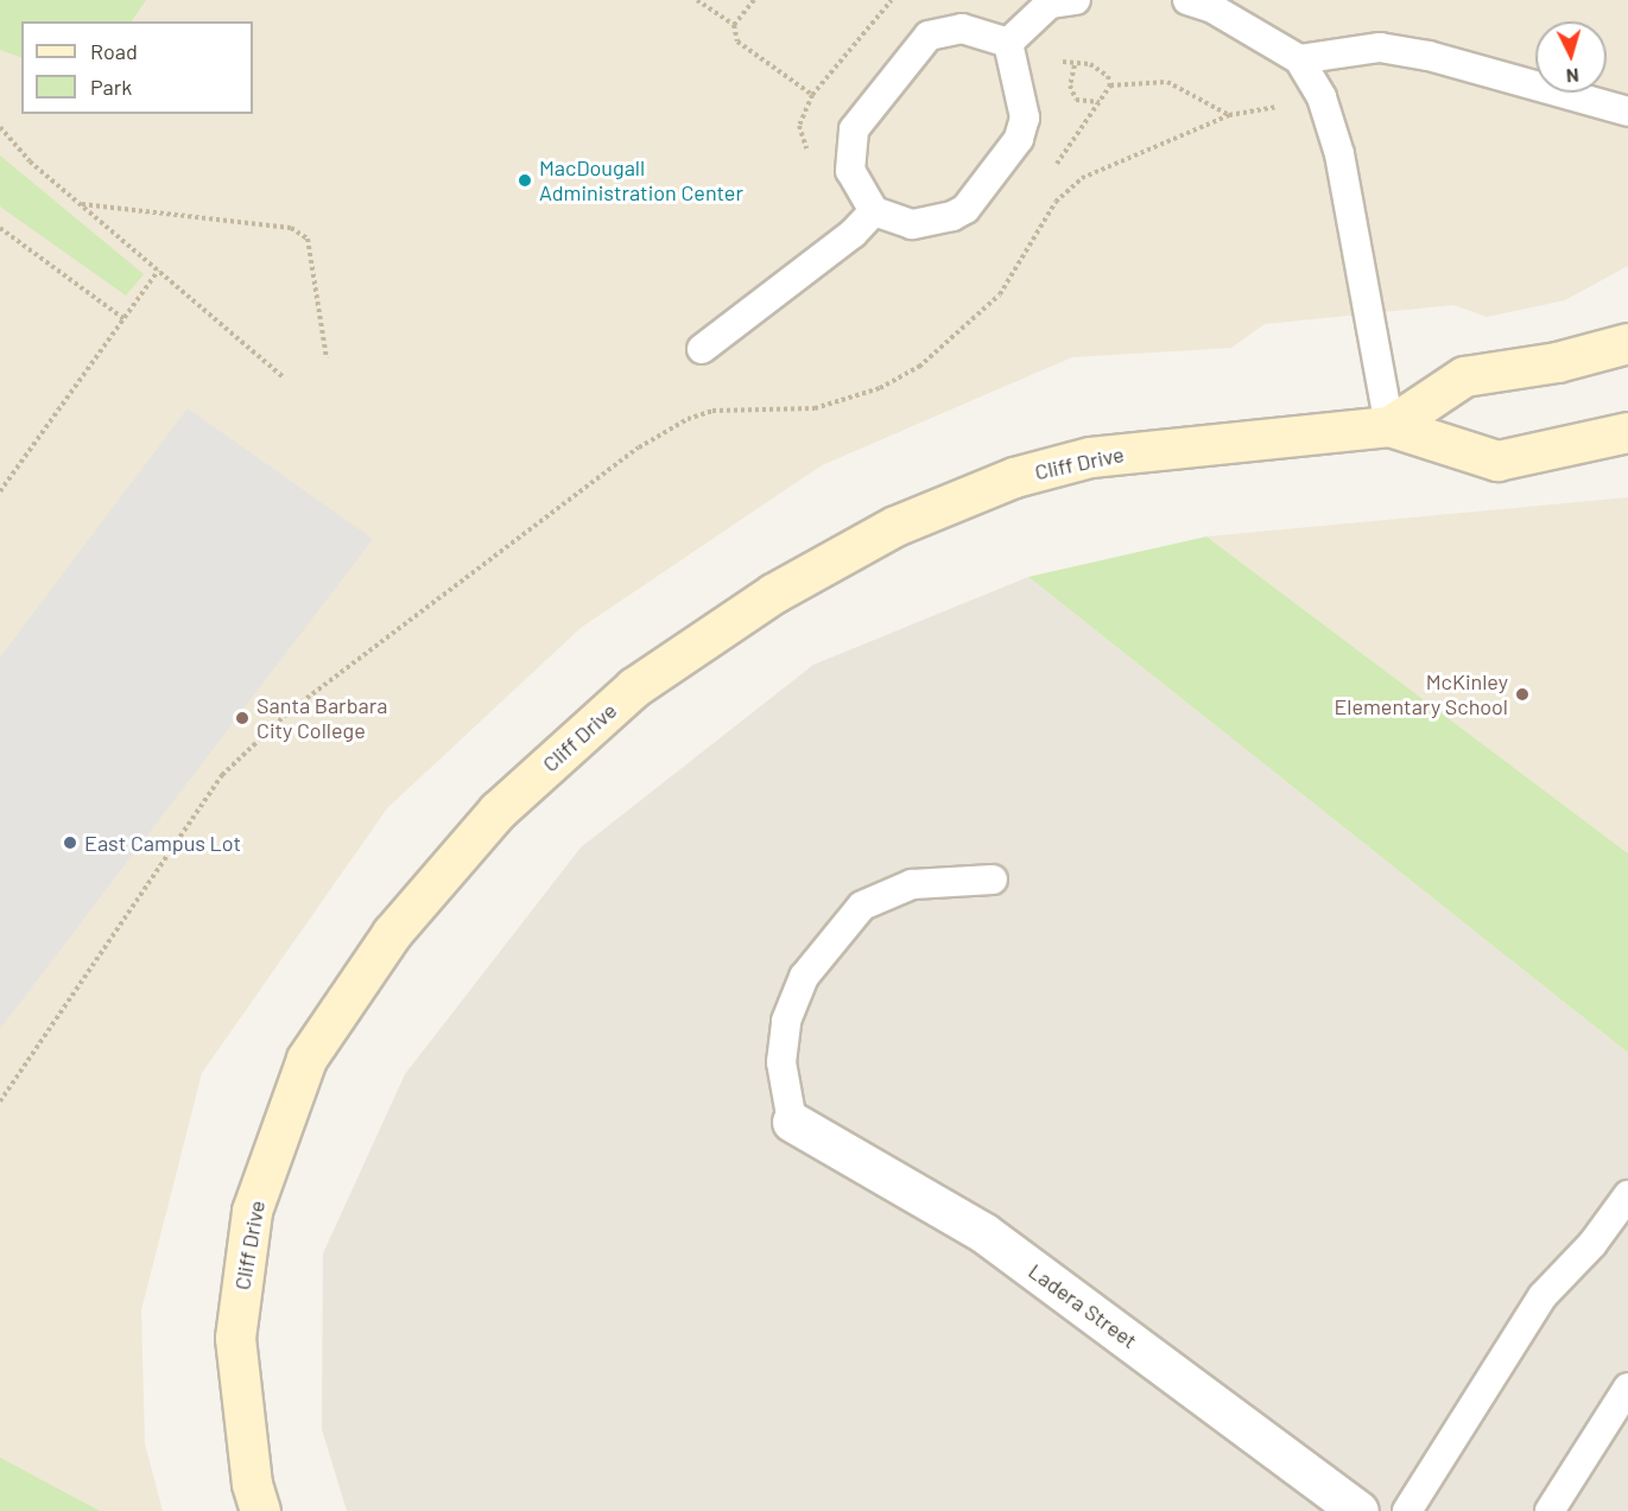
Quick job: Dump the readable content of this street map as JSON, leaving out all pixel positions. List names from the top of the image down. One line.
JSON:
{"streets":{"main road":["Cliff Drive"],"street":["Ladera Street"]},"places":["MacDougall Administration Center","McKinley Elementary School","Santa Barbara City College","East Campus Lot"],"legend":["Road","Park"],"north":"bottom"}
